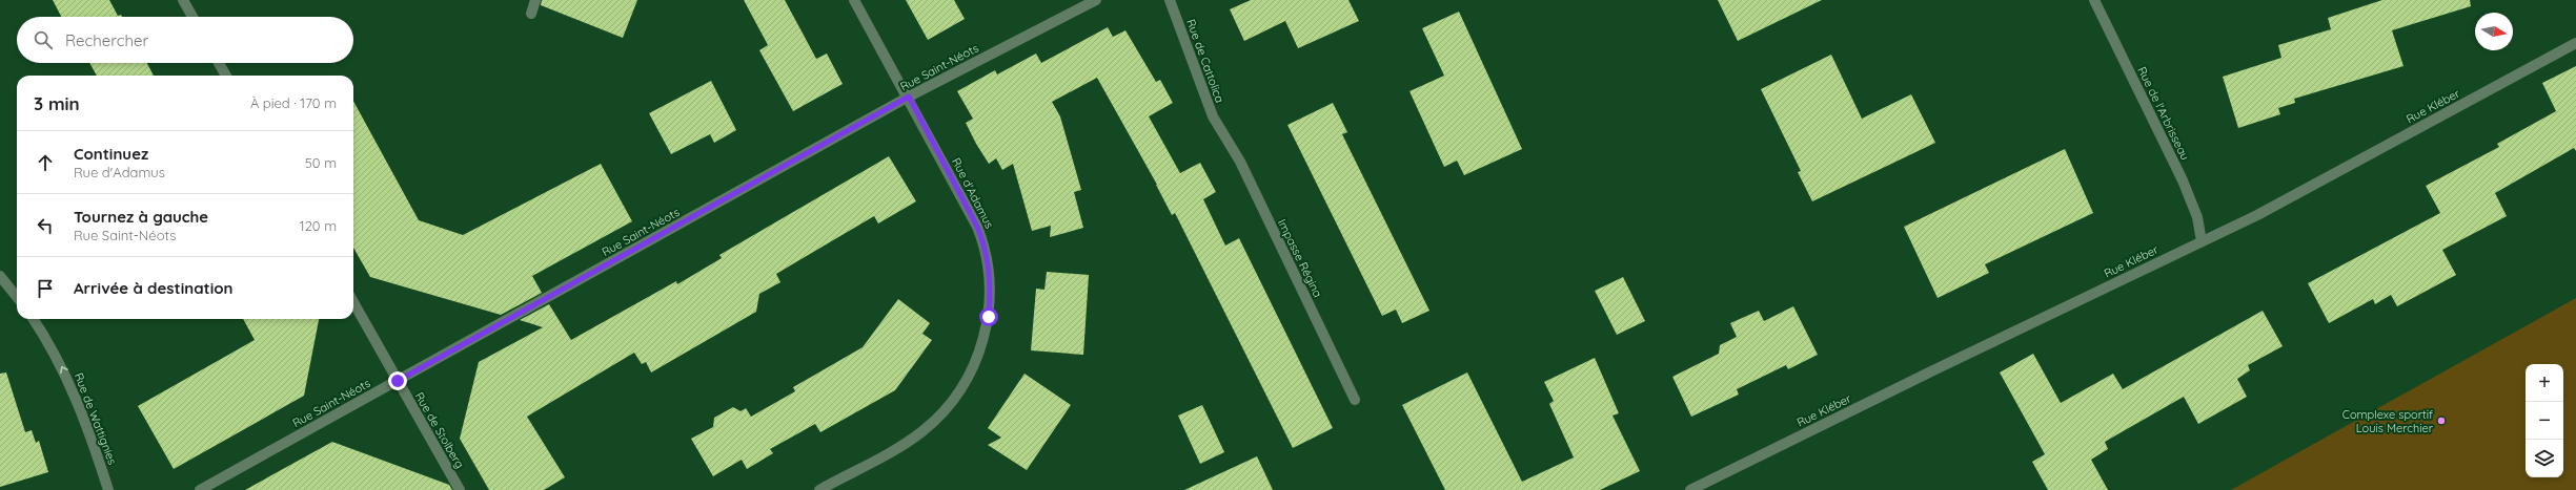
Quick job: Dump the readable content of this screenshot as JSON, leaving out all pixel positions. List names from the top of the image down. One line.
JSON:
{"streets":{"street":["Rue de Cattolica","Rue Saint-Néots","Rue Kléber","Rue de l'Arbrisseau","Rue d'Adamus","Impasse Régina","Rue de Wattignies","Rue de Stolberg"]},"crossings":[["Rue de Cattolica","Impasse Régina"],["Rue Saint-Néots","Rue d'Adamus"],["Rue Saint-Néots","Rue de Stolberg"],["Rue Kléber","Rue de l'Arbrisseau"]],"one_way":["Rue de Wattignies"],"places":["Complexe sportif Louis Merchier"],"north":"right","page":{"search":"Rechercher","heading":["3 min","À pied · 170 m"],"list":[["Continuez","Rue d'Adamus","50 m"],["Tournez à gauche","Rue Saint-Néots","120 m"],"Arrivée à destination"],"map_buttons":["+","−"]}}
